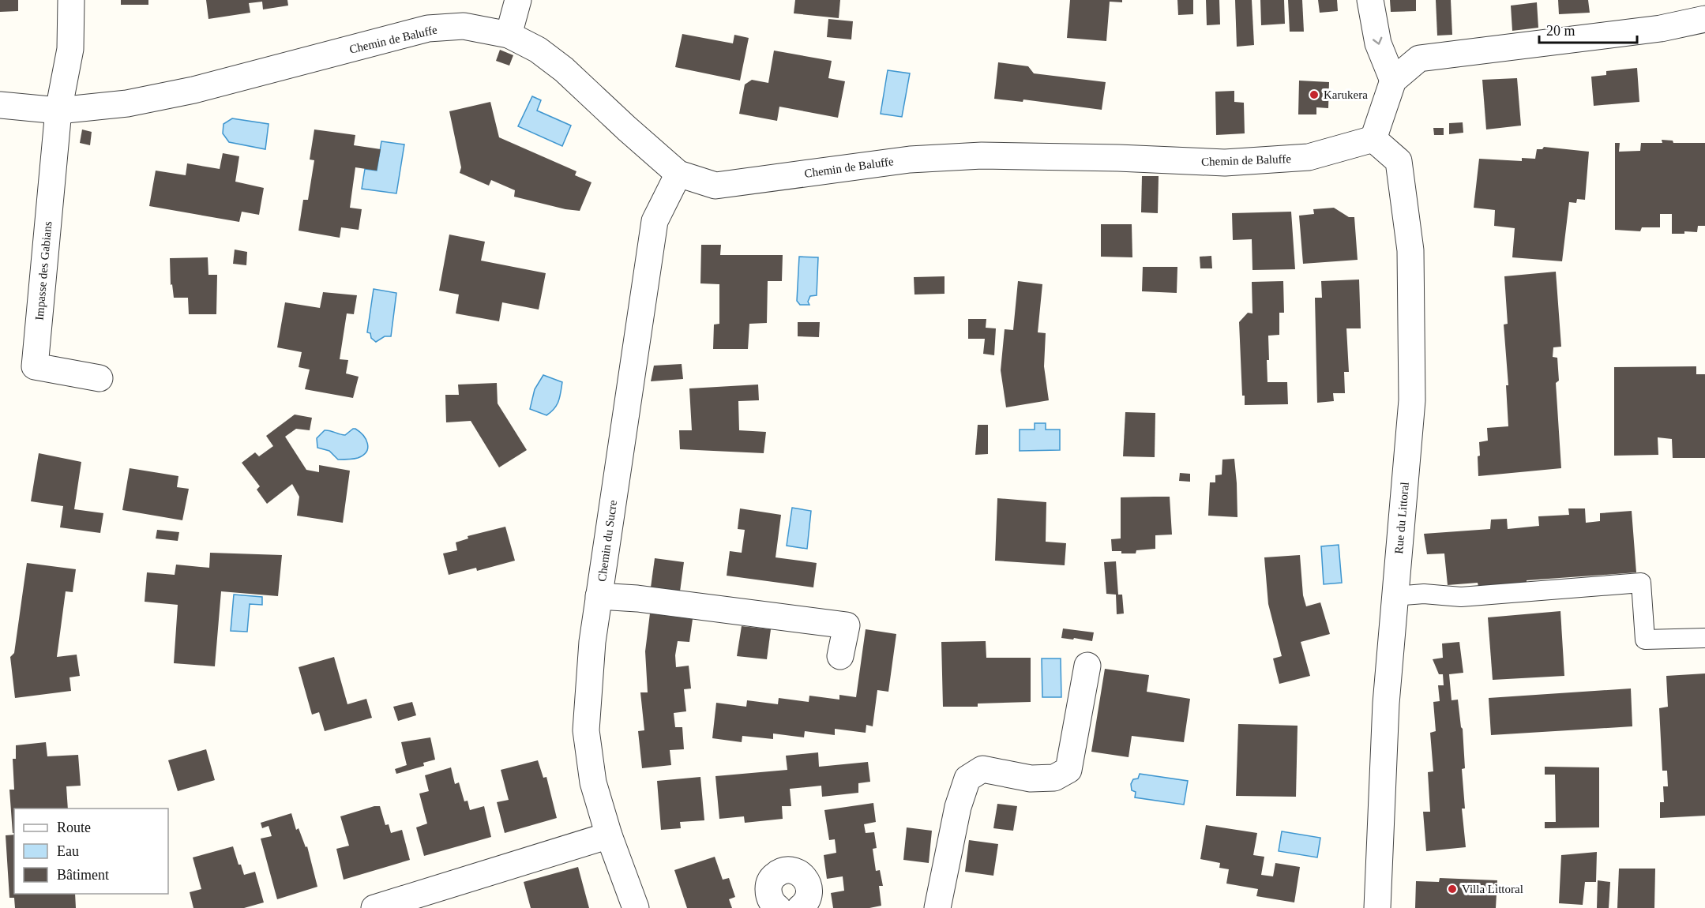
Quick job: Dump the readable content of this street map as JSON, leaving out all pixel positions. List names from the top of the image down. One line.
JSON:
{"streets":{"street":["Chemin de Baluffe","Impasse des Gabians","Rue du Littoral","Chemin du Sucre"]},"crossings":[["Chemin de Baluffe","Impasse des Gabians"],["Chemin de Baluffe","Rue du Littoral"],["Chemin de Baluffe","Chemin du Sucre"]],"places":["Karukera","Villa Littoral"],"legend":["Route","Eau","Bâtiment"],"scale_bar":"20 m"}
